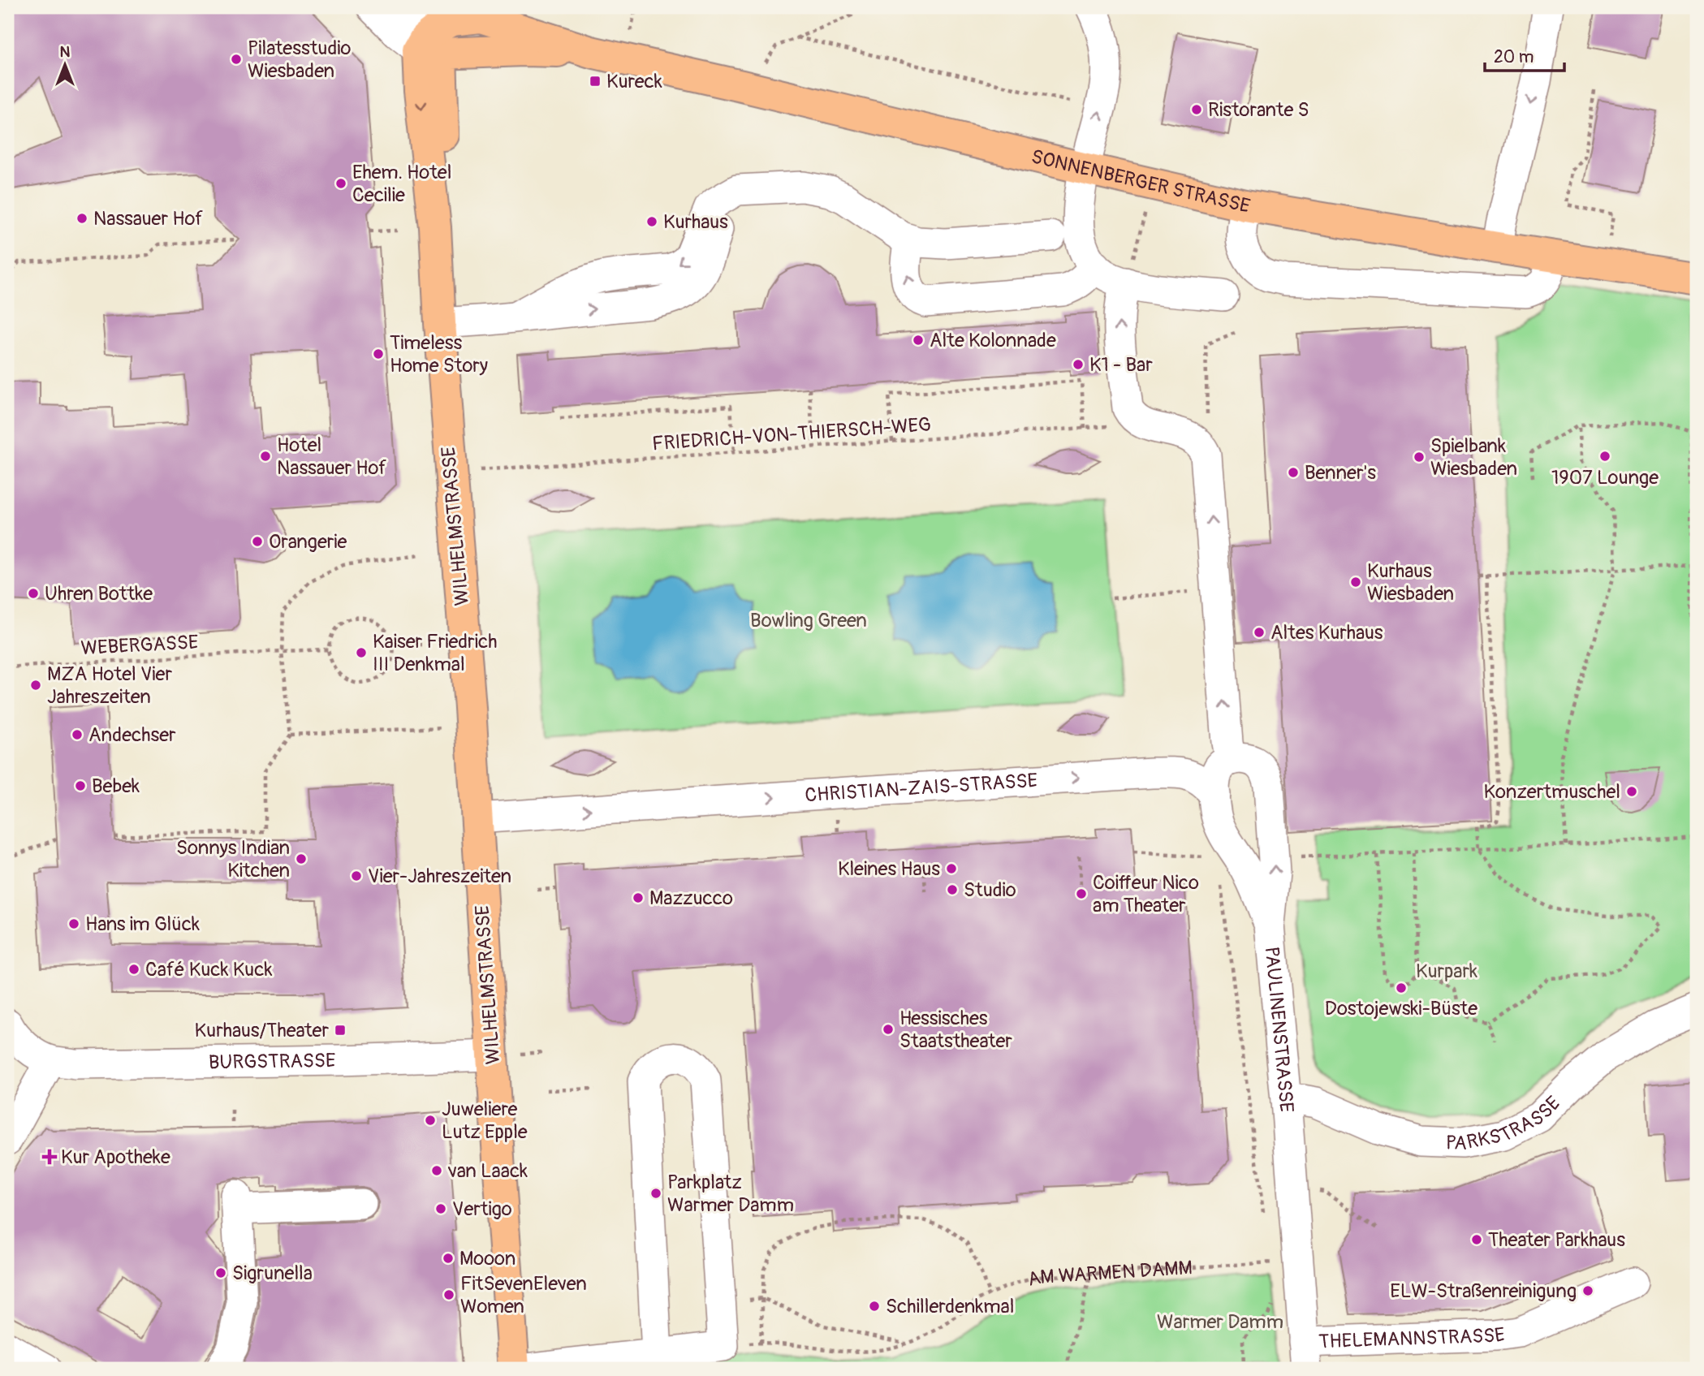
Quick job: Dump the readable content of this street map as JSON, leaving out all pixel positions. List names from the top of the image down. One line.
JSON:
{"streets":{"main road":["SONNENBERGER STRASSE","WILHELMSTRASSE"],"street":["CHRISTIAN-ZAIS-STRASSE","PAULINENSTRASSE","BURGSTRASSE","PARKSTRASSE","THELEMANNSTRASSE"],"path":["FRIEDRICH-VON-THIERSCH-WEG","WEBERGASSE","AM WARMEN DAMM"]},"crossings":[["SONNENBERGER STRASSE","WILHELMSTRASSE"],["FRIEDRICH-VON-THIERSCH-WEG","WILHELMSTRASSE"],["WILHELMSTRASSE","CHRISTIAN-ZAIS-STRASSE"],["WILHELMSTRASSE","BURGSTRASSE"],["PAULINENSTRASSE","PARKSTRASSE"],["PAULINENSTRASSE","THELEMANNSTRASSE"]],"one_way":["CHRISTIAN-ZAIS-STRASSE"],"parks":["Bowling Green","Kurpark","Warmer Damm"],"places":{"other":["Pilatesstudio Wiesbaden","Ristorante S","Ehem. Hotel Cecilie","Nassauer Hof","Kurhaus","Alte Kolonnade","Timeless Home Story","K1 - Bar","Hotel Nassauer Hof","1907 Lounge","Spielbank Wiesbaden","Benner's","Orangerie","Kurhaus Wiesbaden","Uhren Bottke","Altes Kurhaus","Kaiser Friedrich III Denkmal","MZA Hotel Vier Jahreszeiten","Andechser","Bebek","Konzertmuschel","Sonnys Indian Kitchen","Kleines Haus","Vier-Jahreszeiten","Studio","Coiffeur Nico am Theater","Mazzucco","Hans im Glück","Café Kuck Kuck","Dostojewski-Büste","Hessisches Staatstheater","Juweliere Lutz Epple","van Laack","Parkplatz Warmer Damm","Vertigo","Theater Parkhaus","Mooon","Sigrunella","ELW-Straßenreinigung","FitSevenEleven Women","Schillerdenkmal"],"transit":["Kureck","Kurhaus/Theater"],"health":["Kur Apotheke"]},"scale_bar":"20 m","north":"top"}
